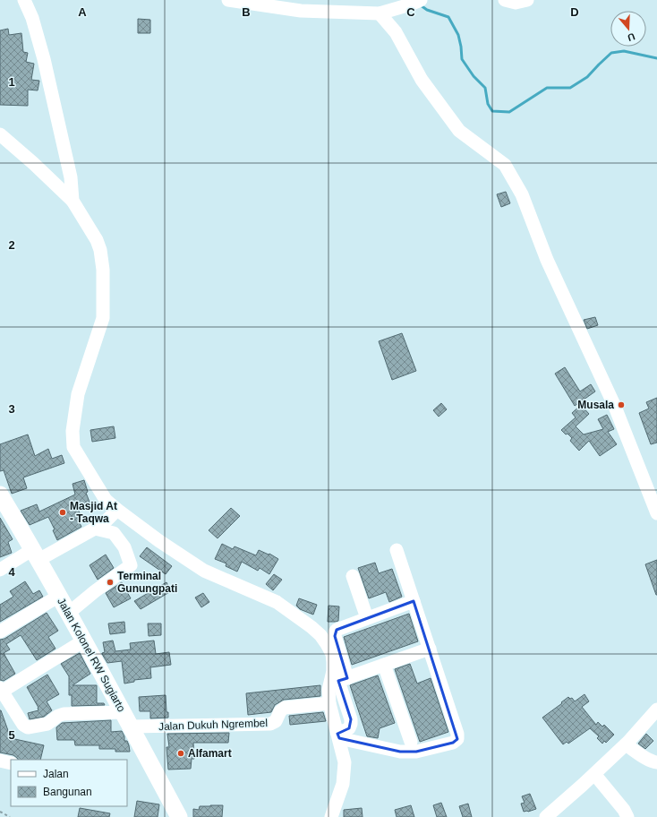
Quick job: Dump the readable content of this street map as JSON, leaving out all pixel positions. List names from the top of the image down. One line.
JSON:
{"streets":{"main road":["Jalan Kolonel RW Sugiarto"],"street":["Jalan Dukuh Ngrembel"]},"crossings":[["Jalan Kolonel RW Sugiarto","Jalan Dukuh Ngrembel"]],"places":["Musala","Masjid At - Taqwa","Terminal Gunungpati","Alfamart"],"legend":["Jalan","Bangunan"],"north":"bottom","grid":{"columns":["A","B","C","D"],"rows":["1","2","3","4","5"]}}
